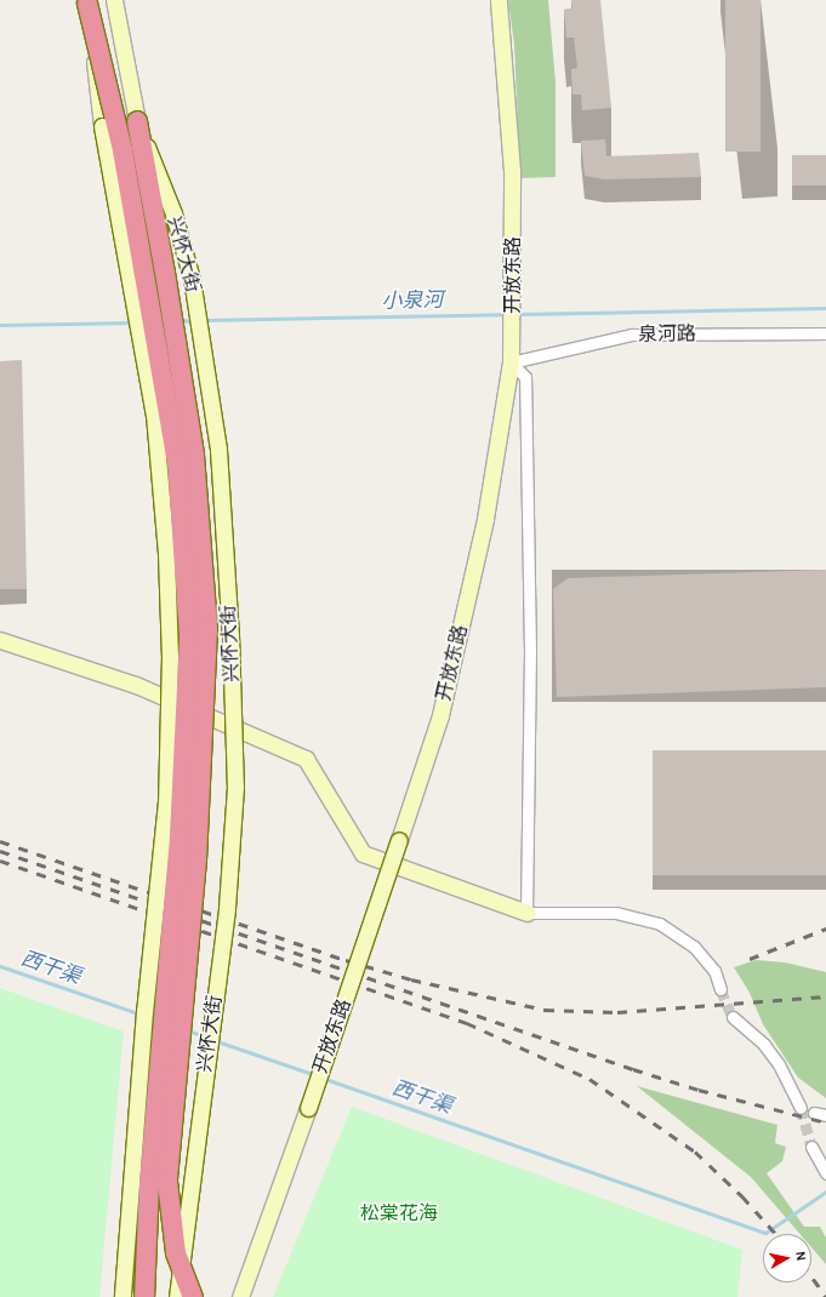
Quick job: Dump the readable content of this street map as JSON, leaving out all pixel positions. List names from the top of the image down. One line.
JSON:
{"streets":{"main road":["兴怀大街","开放东路"],"street":["泉河路"]},"crossings":[["开放东路","泉河路"]],"water":["小泉河","西干渠"],"parks":["松棠花海"],"north":"right"}
